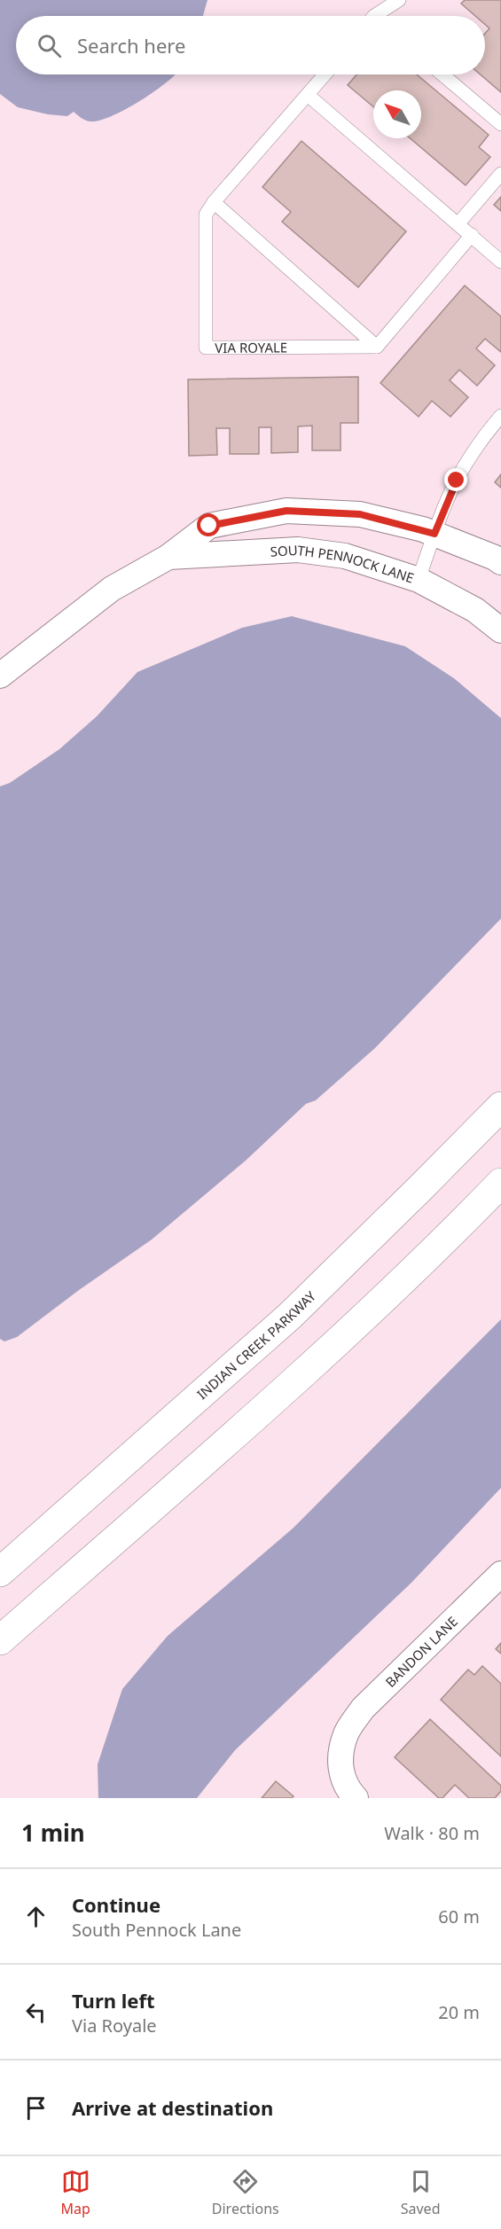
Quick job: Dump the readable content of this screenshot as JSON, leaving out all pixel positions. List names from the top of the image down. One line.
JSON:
{"streets":{"street":["SOUTH PENNOCK LANE","INDIAN CREEK PARKWAY","BANDON LANE"],"lane":["VIA ROYALE"]},"north":"top left","page":{"search":"Search here","heading":["1 min","Walk · 80 m"],"list":[["Continue","South Pennock Lane","60 m"],["Turn left","Via Royale","20 m"],"Arrive at destination"],"nav":["Map","Directions","Saved"]}}
